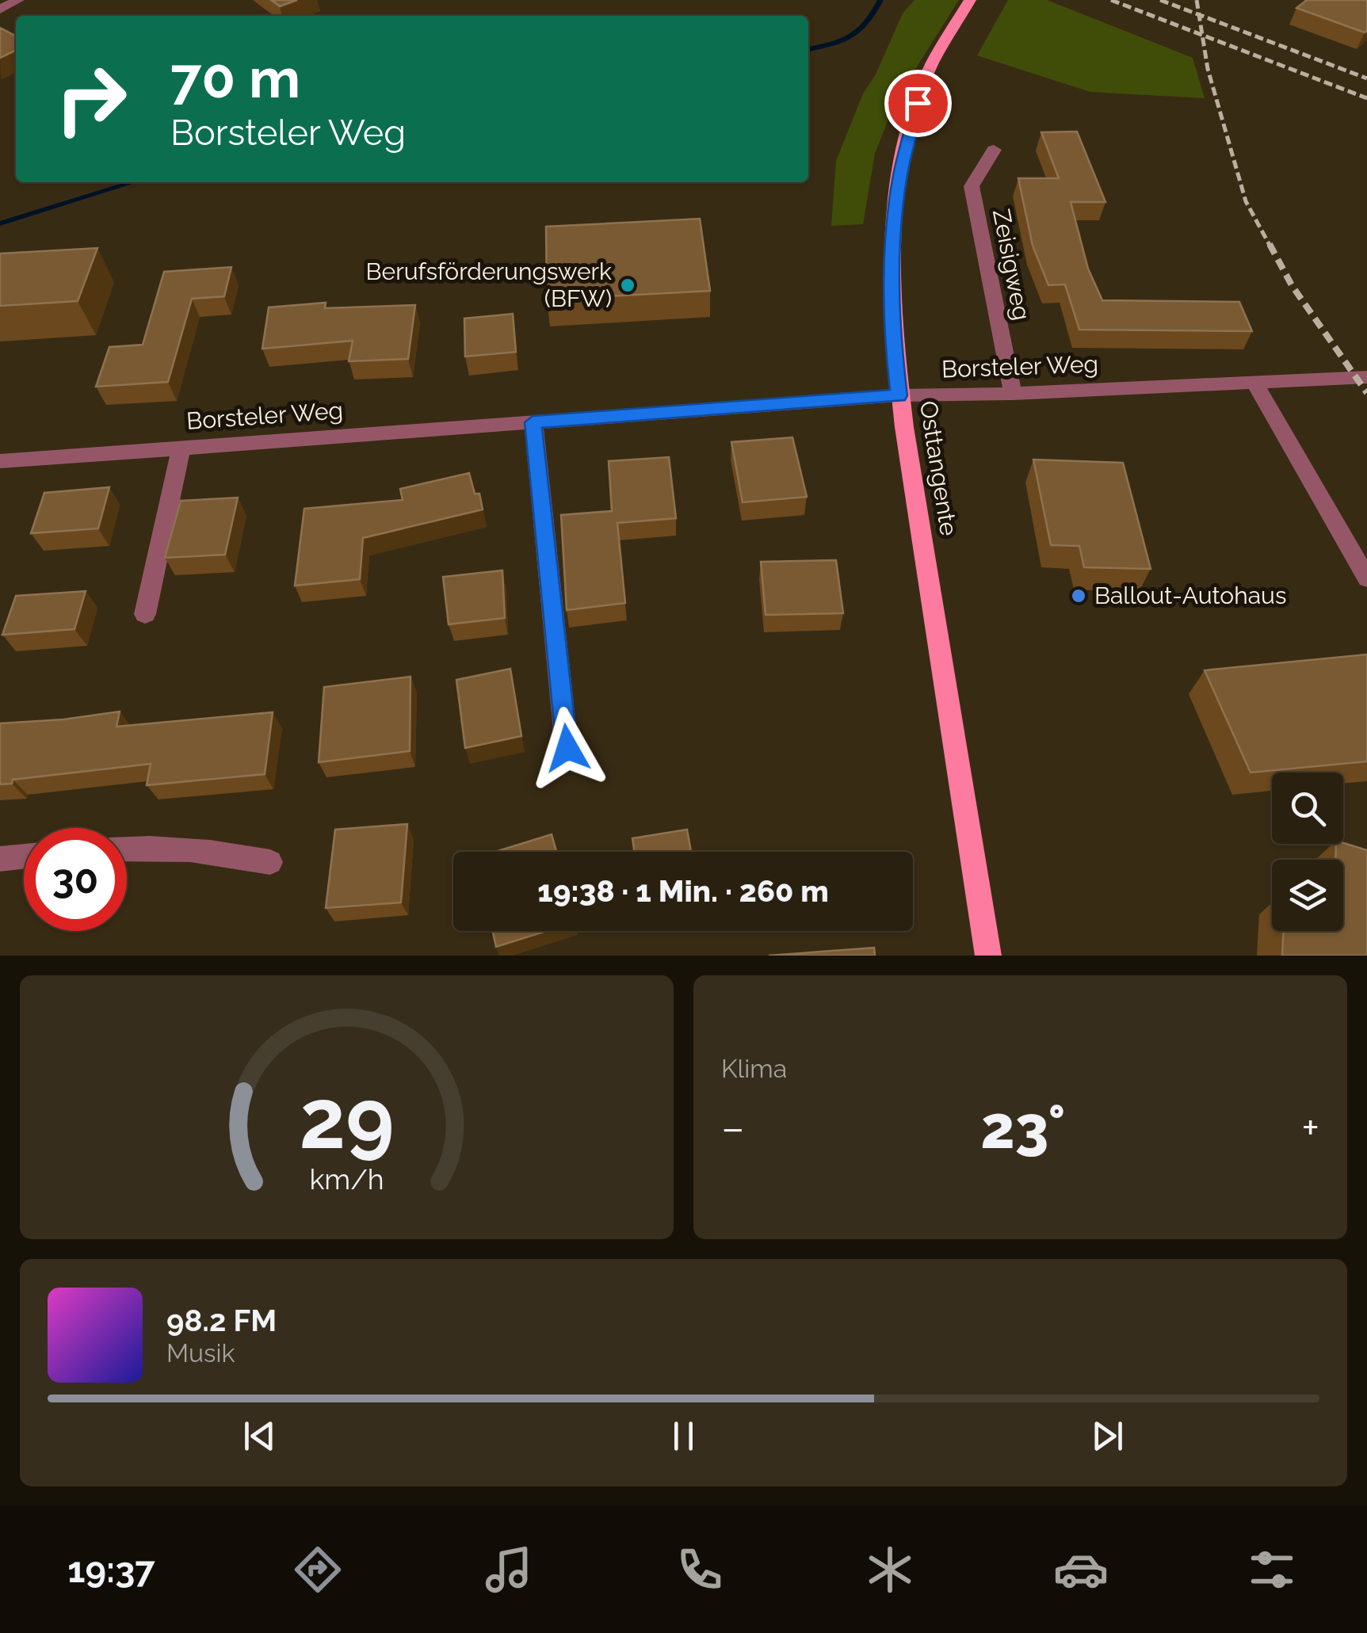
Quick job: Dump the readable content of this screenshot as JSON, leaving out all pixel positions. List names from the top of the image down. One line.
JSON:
{"streets":{"main road":["Osttangente"],"street":["Zeisigweg","Borsteler Weg"]},"crossings":[["Zeisigweg","Borsteler Weg"],["Borsteler Weg","Osttangente"]],"places":["Berufsförderungswerk (BFW)","Ballout-Autohaus"],"page":{"turn":["70 m","Borsteler Weg"],"limit":"30","trip":"19:38 · 1 Min. · 260 m","tile":"Klima","heat":["−","23°","+"],"song":["98.2 FM","Musik"],"tabs":"19:37","gauge":["29","km/h"]}}
